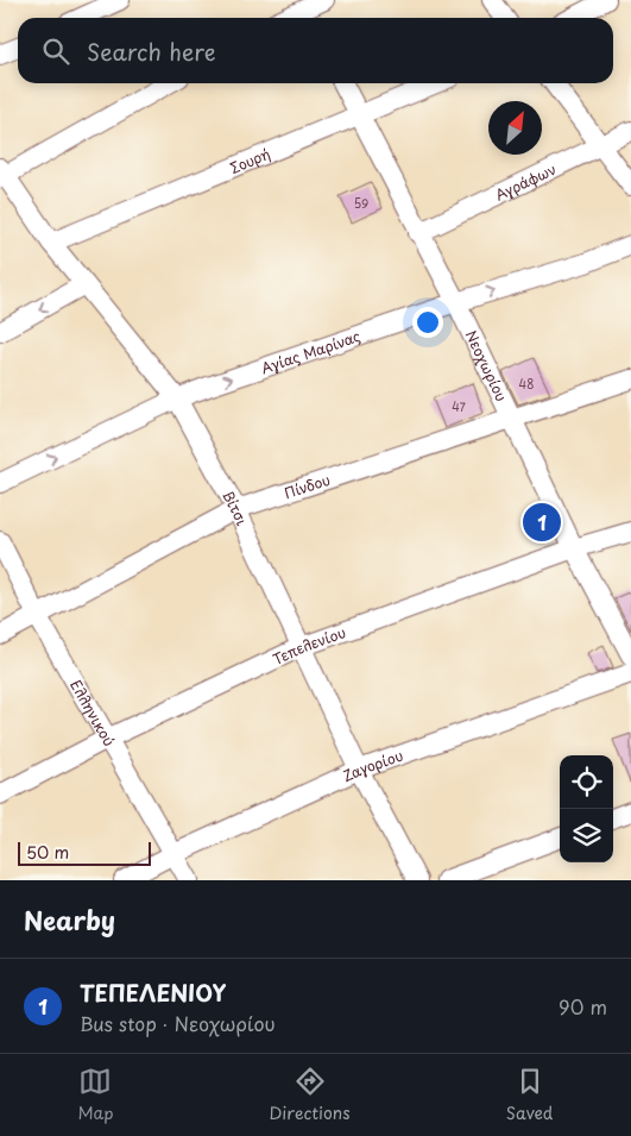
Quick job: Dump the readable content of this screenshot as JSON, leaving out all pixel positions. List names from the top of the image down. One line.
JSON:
{"streets":{"street":["Σουρή","Αγράφων","Αγίας Μαρίνας","Νεοχωρίου","Πίνδου","Βίτσι","Τεπελενίου","Ελληνικού","Ζαγορίου"]},"crossings":[["Σουρή","Νεοχωρίου"],["Σουρή","Βίτσι"],["Αγράφων","Νεοχωρίου"],["Αγίας Μαρίνας","Νεοχωρίου"],["Αγίας Μαρίνας","Βίτσι"],["Νεοχωρίου","Πίνδου"],["Νεοχωρίου","Τεπελενίου"],["Πίνδου","Βίτσι"],["Πίνδου","Ελληνικού"],["Βίτσι","Τεπελενίου"],["Βίτσι","Ζαγορίου"],["Τεπελενίου","Ελληνικού"],["Ελληνικού","Ζαγορίου"]],"one_way":["Αγίας Μαρίνας"],"house_numbers":["59","48","47"],"scale_bar":"50 m","north":"top right","page":{"search":"Search here","pins":"1","scale":"50 m","heading":"Nearby","list":[{"mark":"1","name":"ΤΕΠΕΛΕΝΙΟΥ","note":"Bus stop · Νεοχωρίου","value":"90 m"}],"nav":["Map","Directions","Saved"]}}
